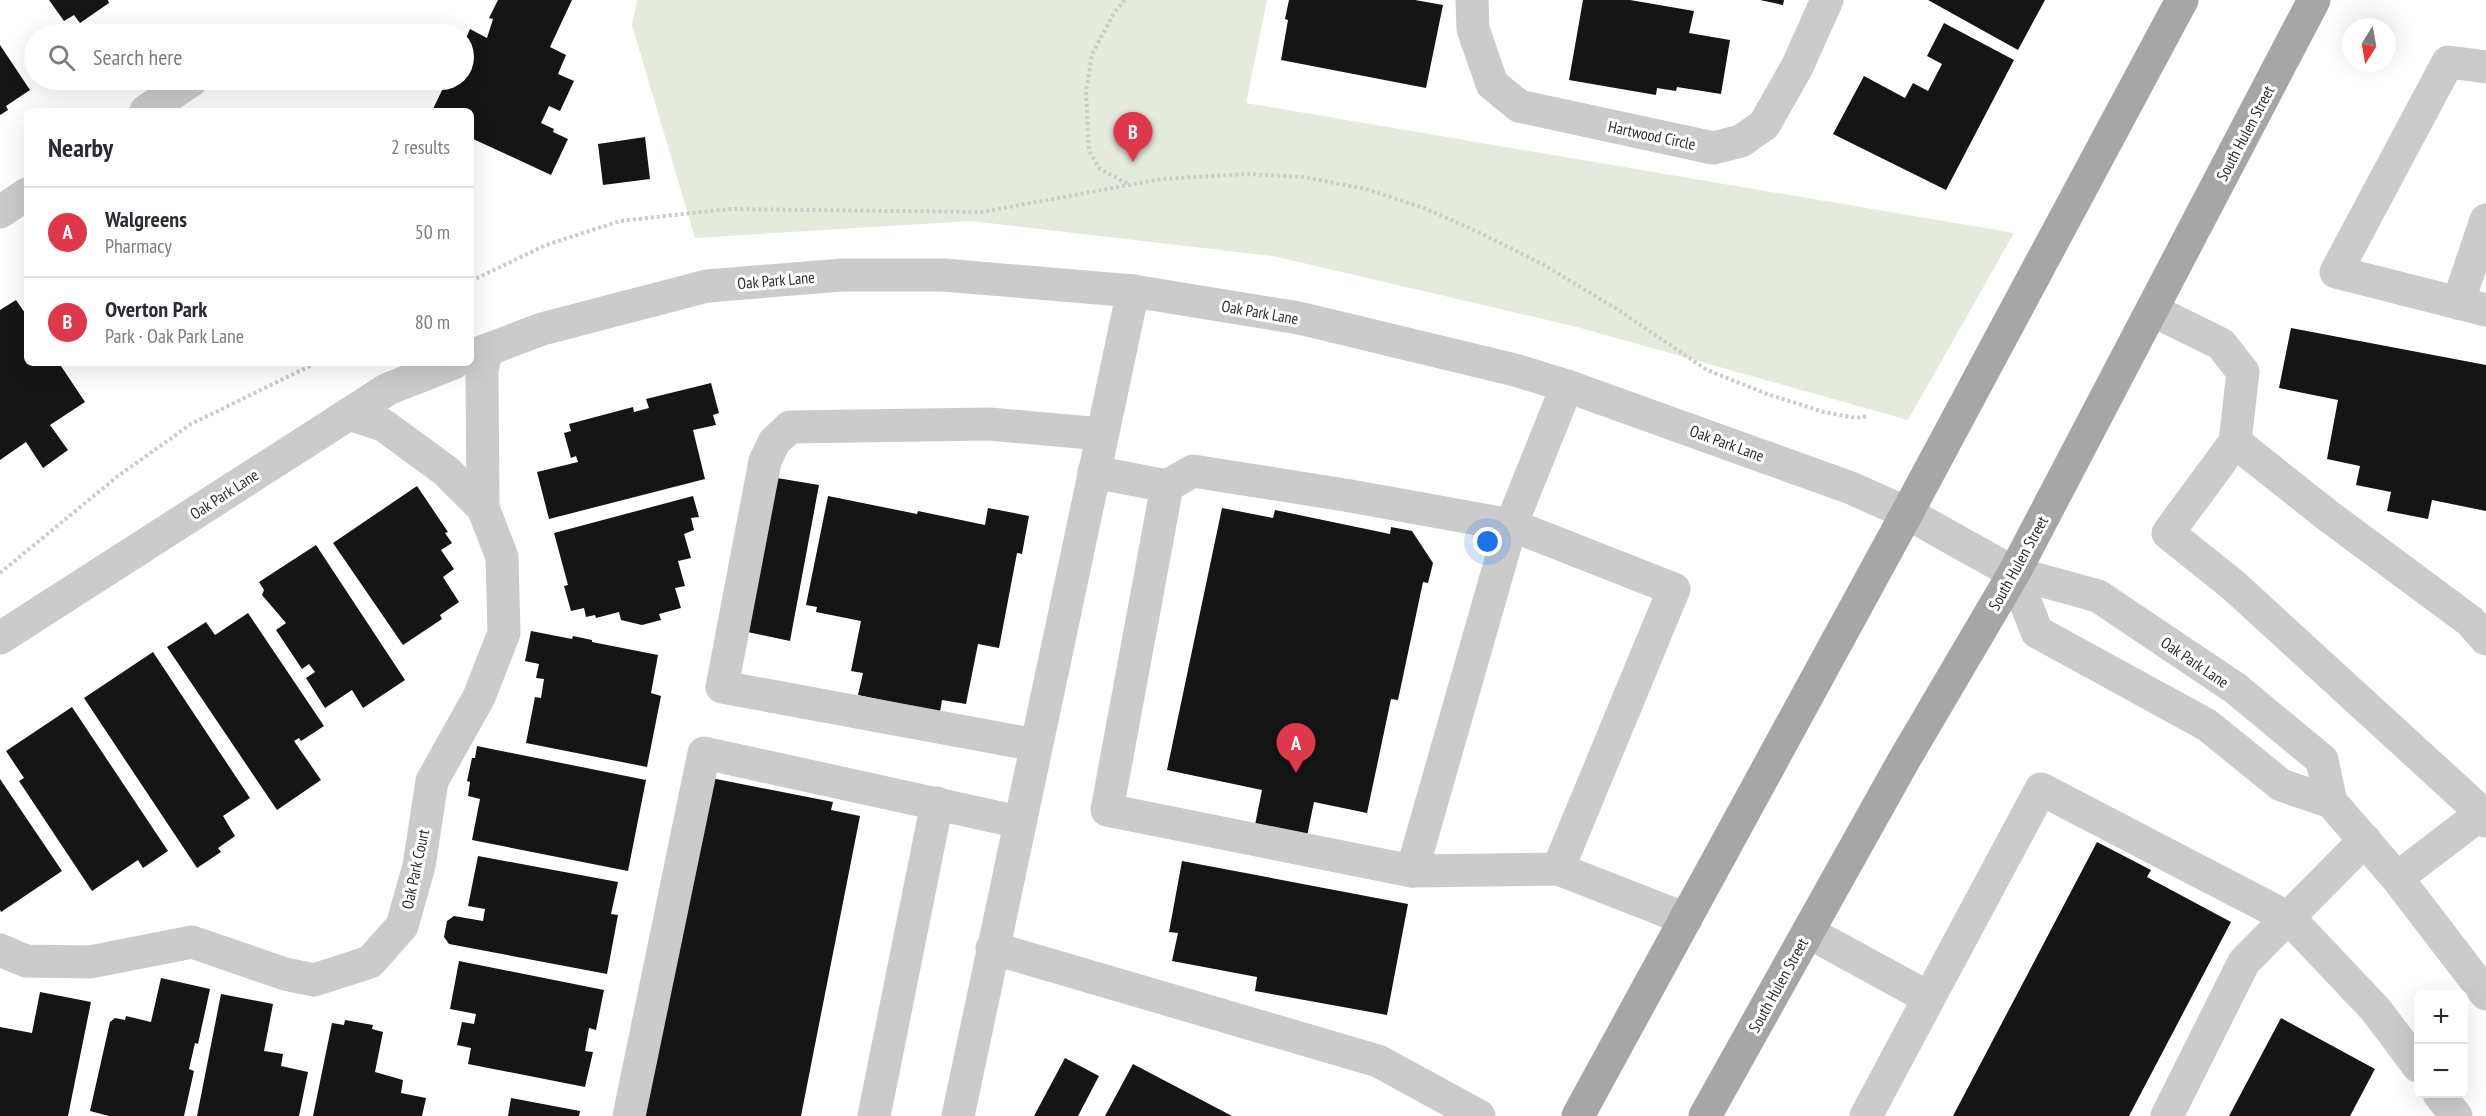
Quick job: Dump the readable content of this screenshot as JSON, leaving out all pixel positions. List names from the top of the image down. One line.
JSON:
{"streets":{"main road":["South Hulen Street"],"street":["Hartwood Circle","Oak Park Lane","Oak Park Court"]},"crossings":[["South Hulen Street","Oak Park Lane"],["Oak Park Lane","Oak Park Court"]],"north":"bottom","page":{"search":"Search here","heading":["Nearby","2 results"],"pins":["B","A"],"list":[{"mark":"A","name":"Walgreens","note":"Pharmacy","value":"50 m"},{"mark":"B","name":"Overton Park","note":"Park · Oak Park Lane","value":"80 m"}],"map_buttons":["+","−"]}}
